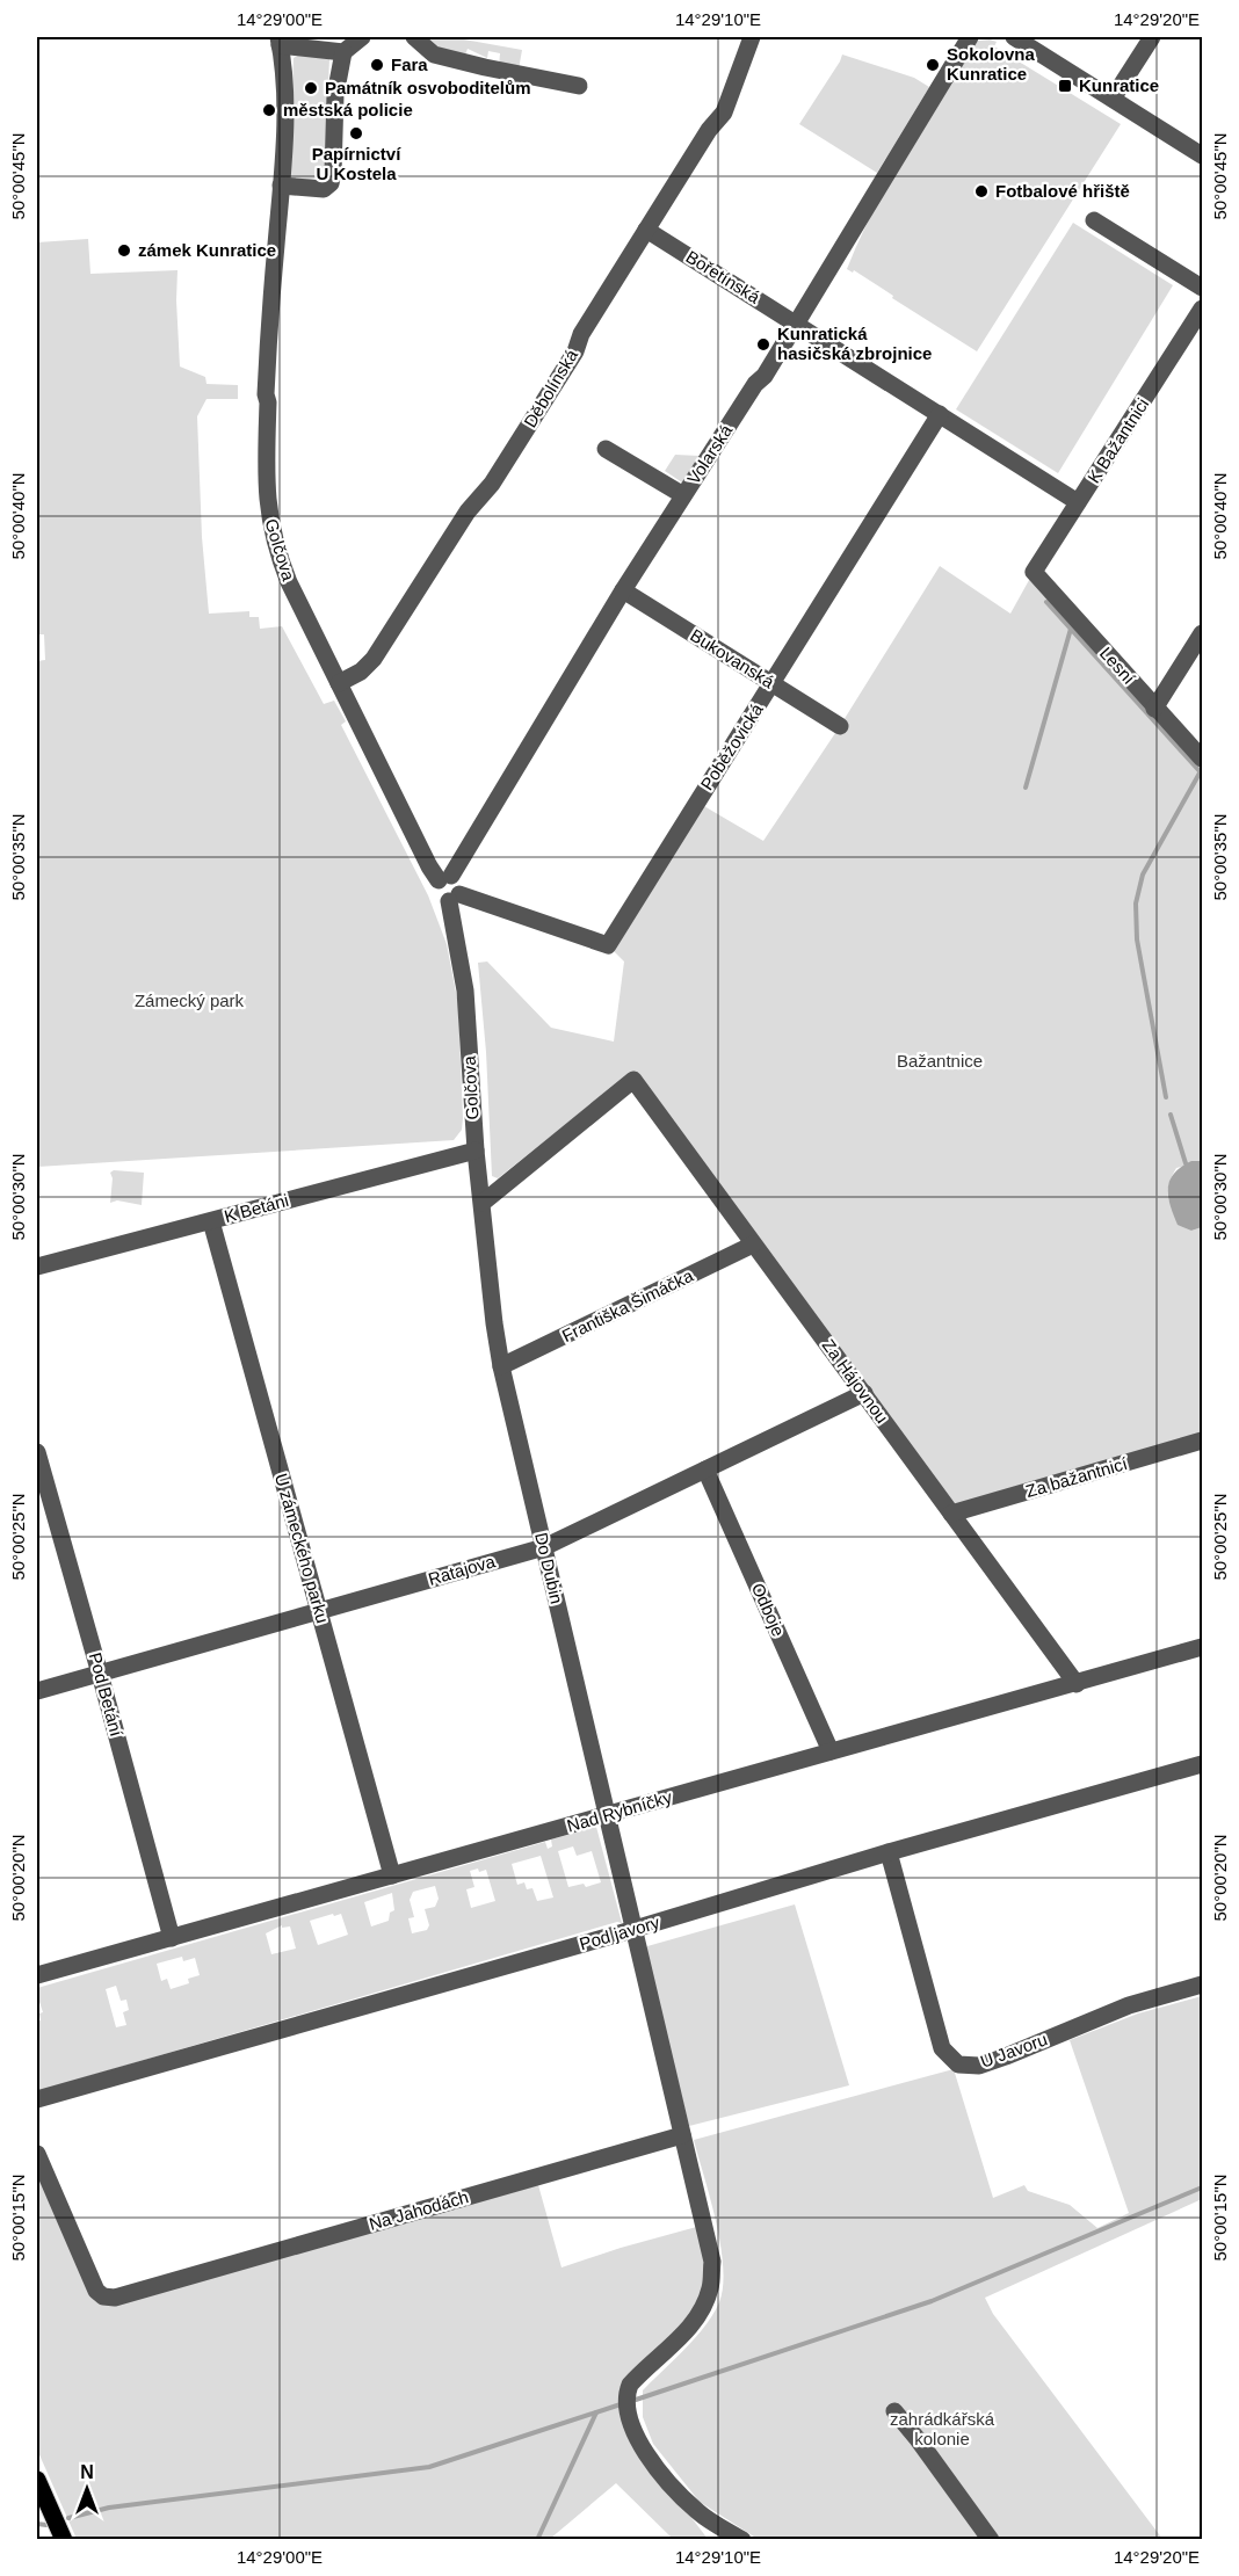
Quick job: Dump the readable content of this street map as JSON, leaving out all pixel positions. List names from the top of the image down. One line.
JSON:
{"streets":{"street":["Bořetínská","Děbolínská","K Bažantnici","Volarská","Golčova","Bukovanská","Lesní","Poběžovická","K Betáni","Františka Šimáčka","Za Hájovnou","Za bažantnicí","U zámeckého parku","Do Dubin","Ratajova","Odboje","Pod Betání","Nad Rybníčky","Pod javory","U Javoru","Na Jahodách"]},"crossings":[["Bořetínská","Děbolínská"],["Bořetínská","K Bažantnici"],["Bořetínská","Volarská"],["Bořetínská","Poběžovická"],["Děbolínská","Golčova"],["K Bažantnici","Lesní"],["Volarská","Golčova"],["Volarská","Bukovanská"],["Golčova","Poběžovická"],["Golčova","K Betáni"],["Golčova","Za Hájovnou"],["Golčova","Do Dubin"],["Bukovanská","Poběžovická"],["K Betáni","U zámeckého parku"],["Františka Šimáčka","Za Hájovnou"],["Františka Šimáčka","Do Dubin"],["Za Hájovnou","Za bažantnicí"],["Za Hájovnou","Do Dubin"],["Za Hájovnou","Ratajova"],["Za Hájovnou","Nad Rybníčky"],["U zámeckého parku","Ratajova"],["U zámeckého parku","Nad Rybníčky"],["Do Dubin","Ratajova"],["Do Dubin","Nad Rybníčky"],["Do Dubin","Pod javory"],["Ratajova","Odboje"],["Ratajova","Pod Betání"],["Odboje","Nad Rybníčky"],["Pod Betání","Nad Rybníčky"],["Pod javory","U Javoru"]],"parks":["Zámecký park","Bažantnice","zahrádkářská kolonie"],"places":{"other":["Fara","Sokolovna Kunratice","Památník osvoboditelům","městská policie","Papírnictví U Kostela","Fotbalové hřiště","zámek Kunratice","Kunratická hasičská zbrojnice"],"transit":["Kunratice"]},"north":"top","coordinates":["14°29'00\"E","14°29'10\"E","14°29'20\"E","50°00'45\"N","50°00'40\"N","50°00'35\"N","50°00'30\"N","50°00'25\"N","50°00'20\"N","50°00'15\"N"]}
